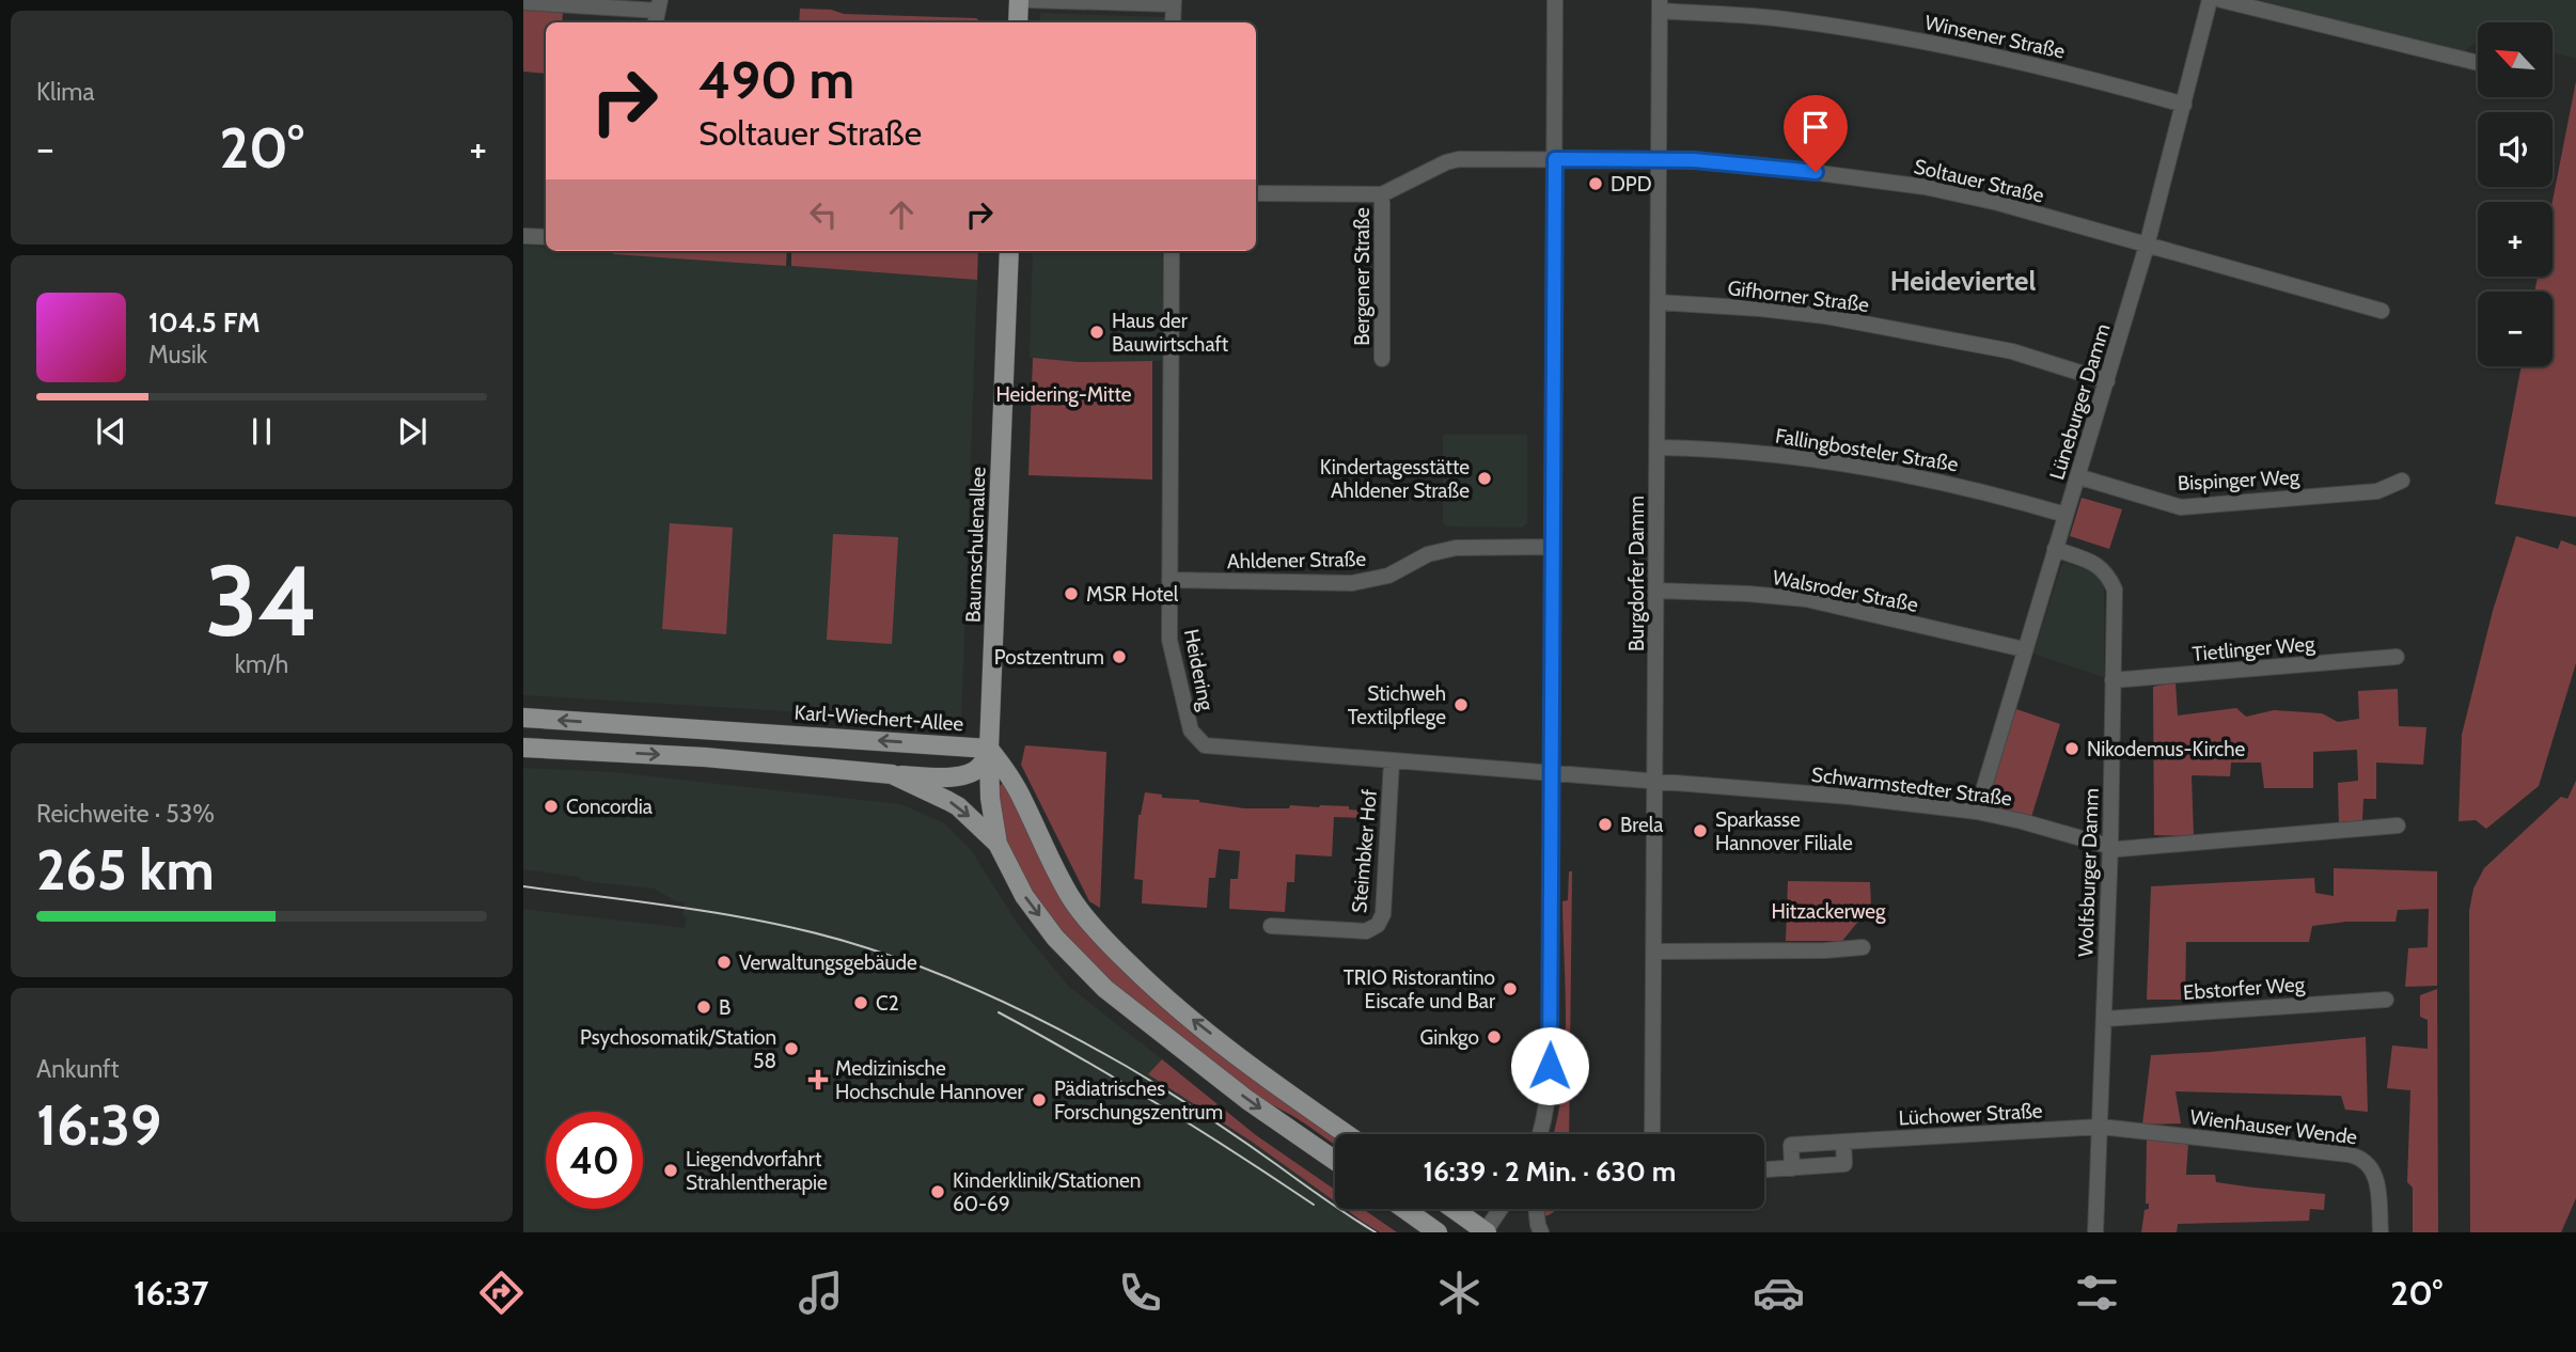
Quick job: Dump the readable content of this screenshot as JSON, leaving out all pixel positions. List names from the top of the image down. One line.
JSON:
{"streets":{"main road":["Baumschulenallee","Karl-Wiechert-Allee"],"street":["Winsener Straße","Soltauer Straße","Bergener Straße","Gifhorner Straße","Lüneburger Damm","Fallingbosteler Straße","Bispinger Weg","Ahldener Straße","Burgdorfer Damm","Walsroder Straße","Tietlinger Weg","Heidering","Schwarmstedter Straße","Steimbker Hof","Wolfsburger Damm","Ebstorfer Weg","Lüchower Straße","Wienhauser Wende"]},"crossings":[["Winsener Straße","Lüneburger Damm"],["Winsener Straße","Burgdorfer Damm"],["Soltauer Straße","Bergener Straße"],["Soltauer Straße","Lüneburger Damm"],["Soltauer Straße","Burgdorfer Damm"],["Gifhorner Straße","Lüneburger Damm"],["Gifhorner Straße","Burgdorfer Damm"],["Lüneburger Damm","Fallingbosteler Straße"],["Lüneburger Damm","Bispinger Weg"],["Lüneburger Damm","Walsroder Straße"],["Lüneburger Damm","Schwarmstedter Straße"],["Lüneburger Damm","Wolfsburger Damm"],["Fallingbosteler Straße","Burgdorfer Damm"],["Baumschulenallee","Karl-Wiechert-Allee"],["Ahldener Straße","Heidering"],["Burgdorfer Damm","Walsroder Straße"],["Burgdorfer Damm","Schwarmstedter Straße"],["Tietlinger Weg","Wolfsburger Damm"],["Heidering","Schwarmstedter Straße"],["Heidering","Steimbker Hof"],["Schwarmstedter Straße","Wolfsburger Damm"],["Wolfsburger Damm","Ebstorfer Weg"],["Wolfsburger Damm","Lüchower Straße"],["Wolfsburger Damm","Wienhauser Wende"],["Lüchower Straße","Wienhauser Wende"]],"districts":["Heideviertel"],"parks":["Heidering-Mitte","Hitzackerweg"],"places":{"other":["DPD","Haus der Bauwirtschaft","Kindertagesstätte Ahldener Straße","MSR Hotel","Postzentrum","Stichweh Textilpflege","Nikodemus-Kirche","Concordia","Brela","Sparkasse Hannover Filiale","Verwaltungsgebäude","TRIO Ristorantino Eiscafe und Bar","C2","B","Ginkgo","Psychosomatik/Station 58","Pädiatrisches Forschungszentrum","Liegendvorfahrt Strahlentherapie","Kinderklinik/Stationen 60-69"],"health":["Medizinische Hochschule Hannover"]},"north":"top left","page":{"tile":["Klima",["34","km/h"],["Reichweite · 53%","265 km"],["Ankunft","16:39"]],"map_buttons":["+","−"],"turn":["490 m","Soltauer Straße"],"heat":["−","20°","+"],"song":["104.5 FM","Musik"],"limit":"40","trip":"16:39 · 2 Min. · 630 m","tabs":["16:37","20°"]}}
